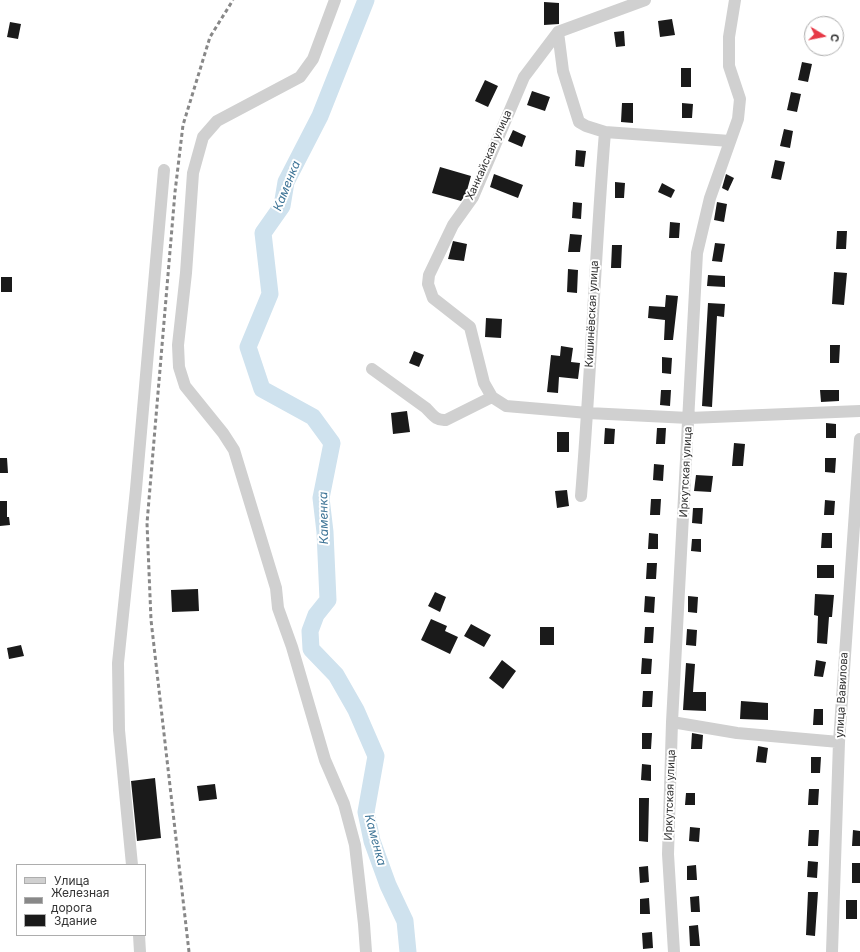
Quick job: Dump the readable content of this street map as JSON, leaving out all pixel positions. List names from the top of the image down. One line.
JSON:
{"streets":{"street":["Ханкайская улица","Кишинёвская улица","Иркутская улица","улица Вавилова"]},"water":["Каменка"],"legend":["Улица","Железная дорога","Здание"],"north":"right"}
